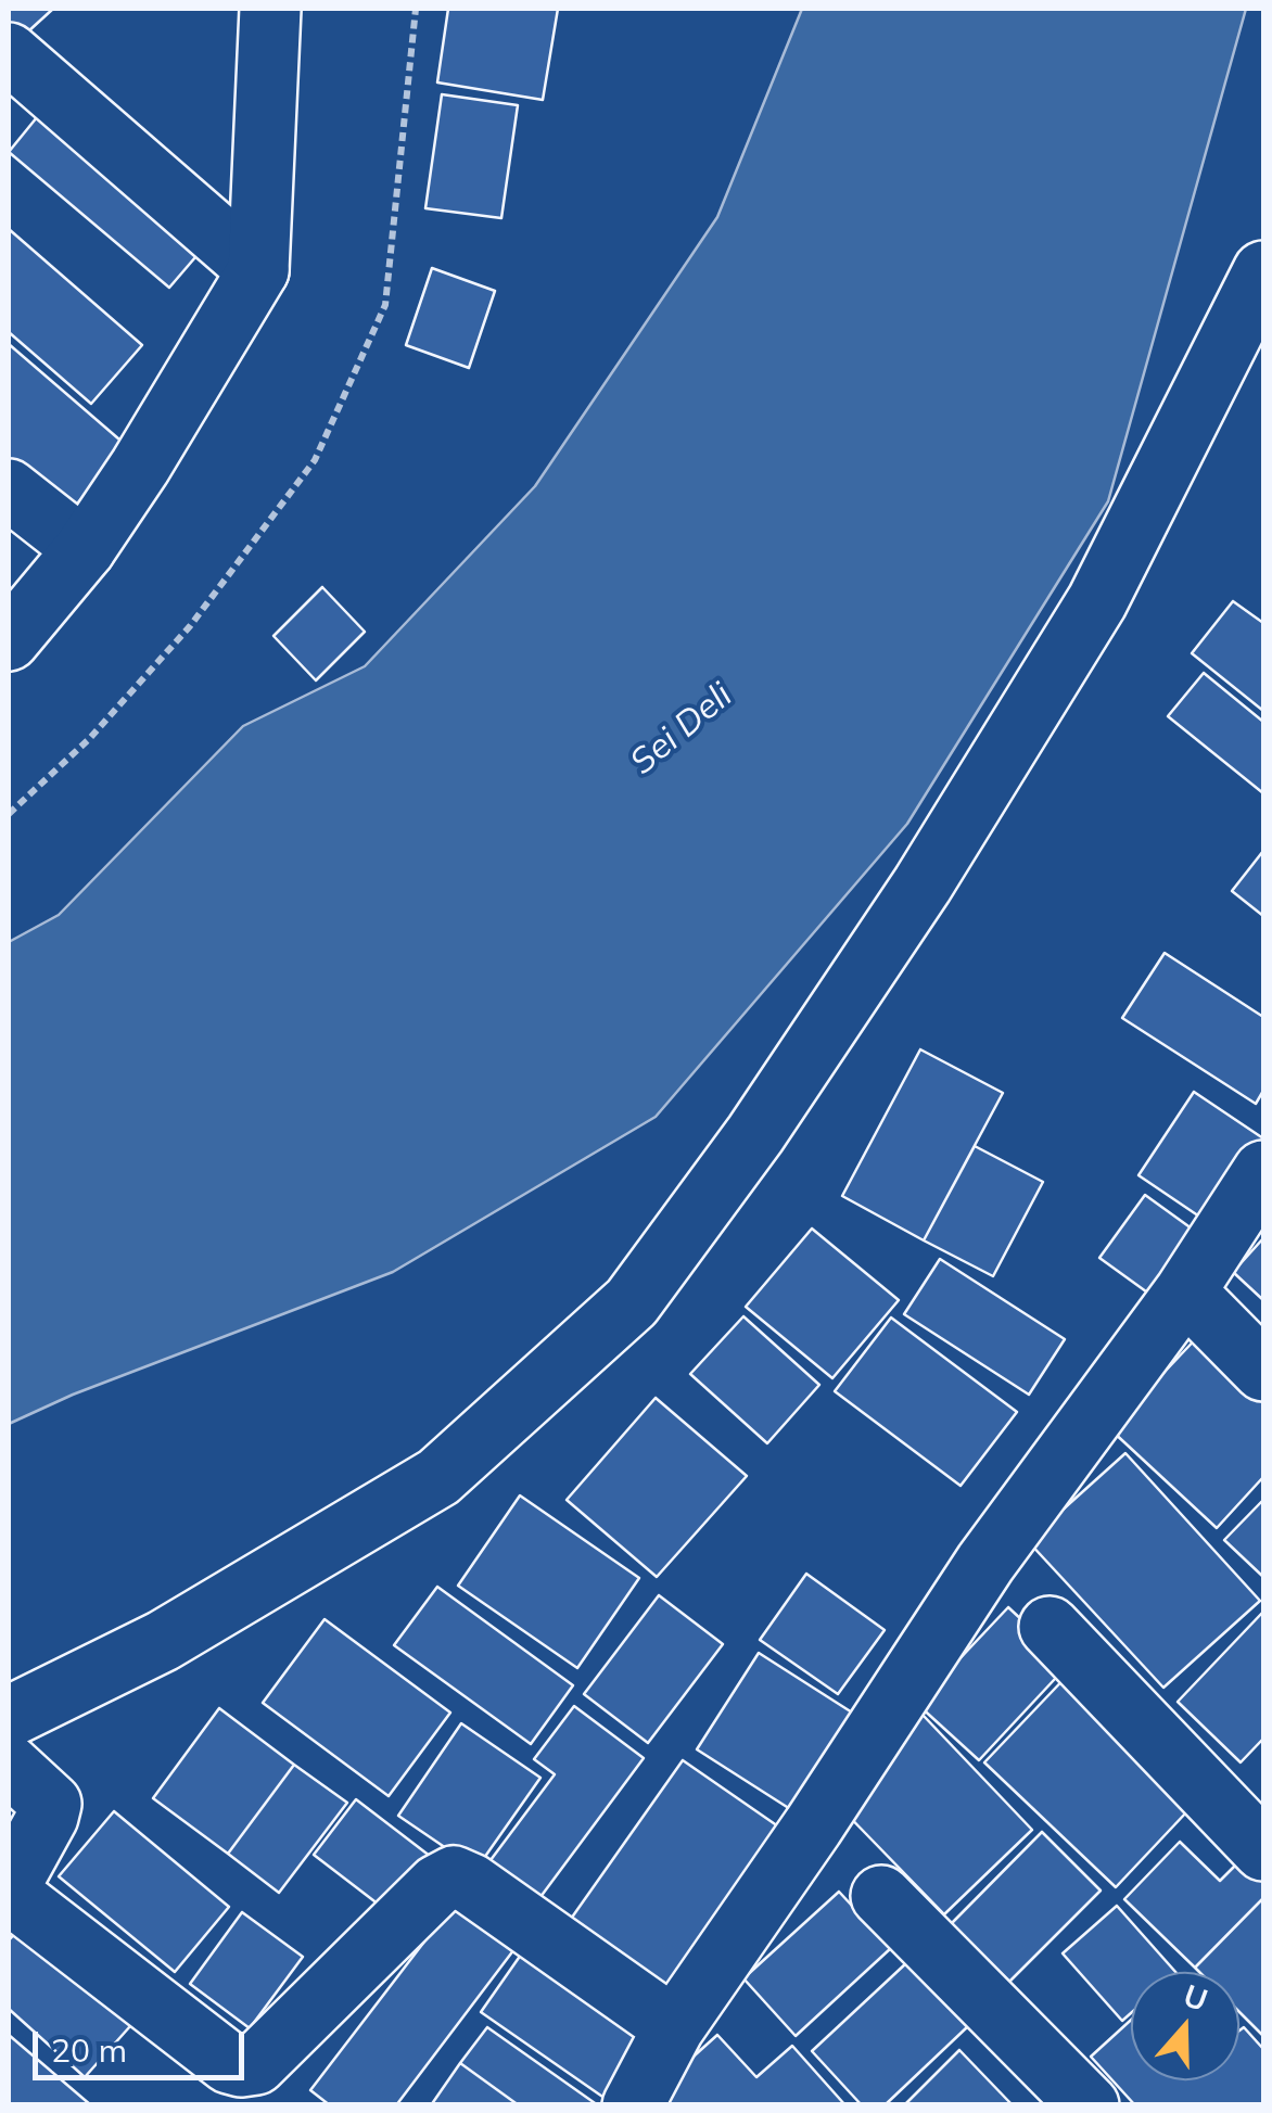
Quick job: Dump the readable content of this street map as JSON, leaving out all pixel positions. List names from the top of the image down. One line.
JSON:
{"water":["Sei Deli"],"scale_bar":"20 m","north":"top"}
